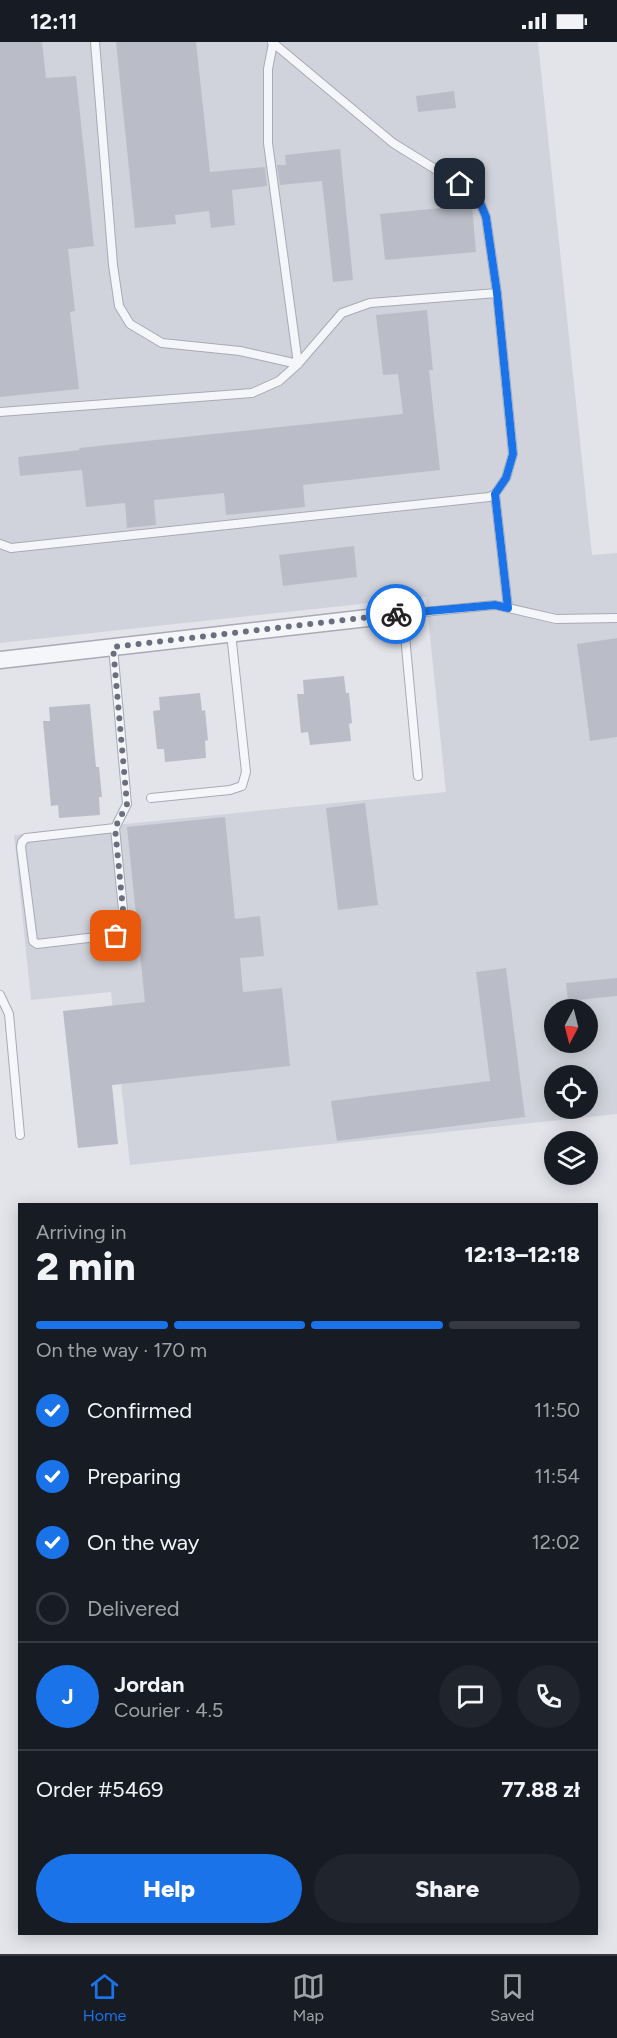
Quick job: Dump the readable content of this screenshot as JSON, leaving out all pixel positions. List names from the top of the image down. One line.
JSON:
{"north":"bottom","page":{"status":"12:11","heading":["2 min","Arriving in","12:13–12:18"],"panel":["Jordan","Courier · 4.5","Order #5469","77.88 zł"],"bar":"On the way · 170 m","list":[["Confirmed","11:50"],["Preparing","11:54"],["On the way","12:02"],"Delivered"],"round":"J","buttons":["Help","Share"],"tabs":["Home","Map","Saved"]}}
